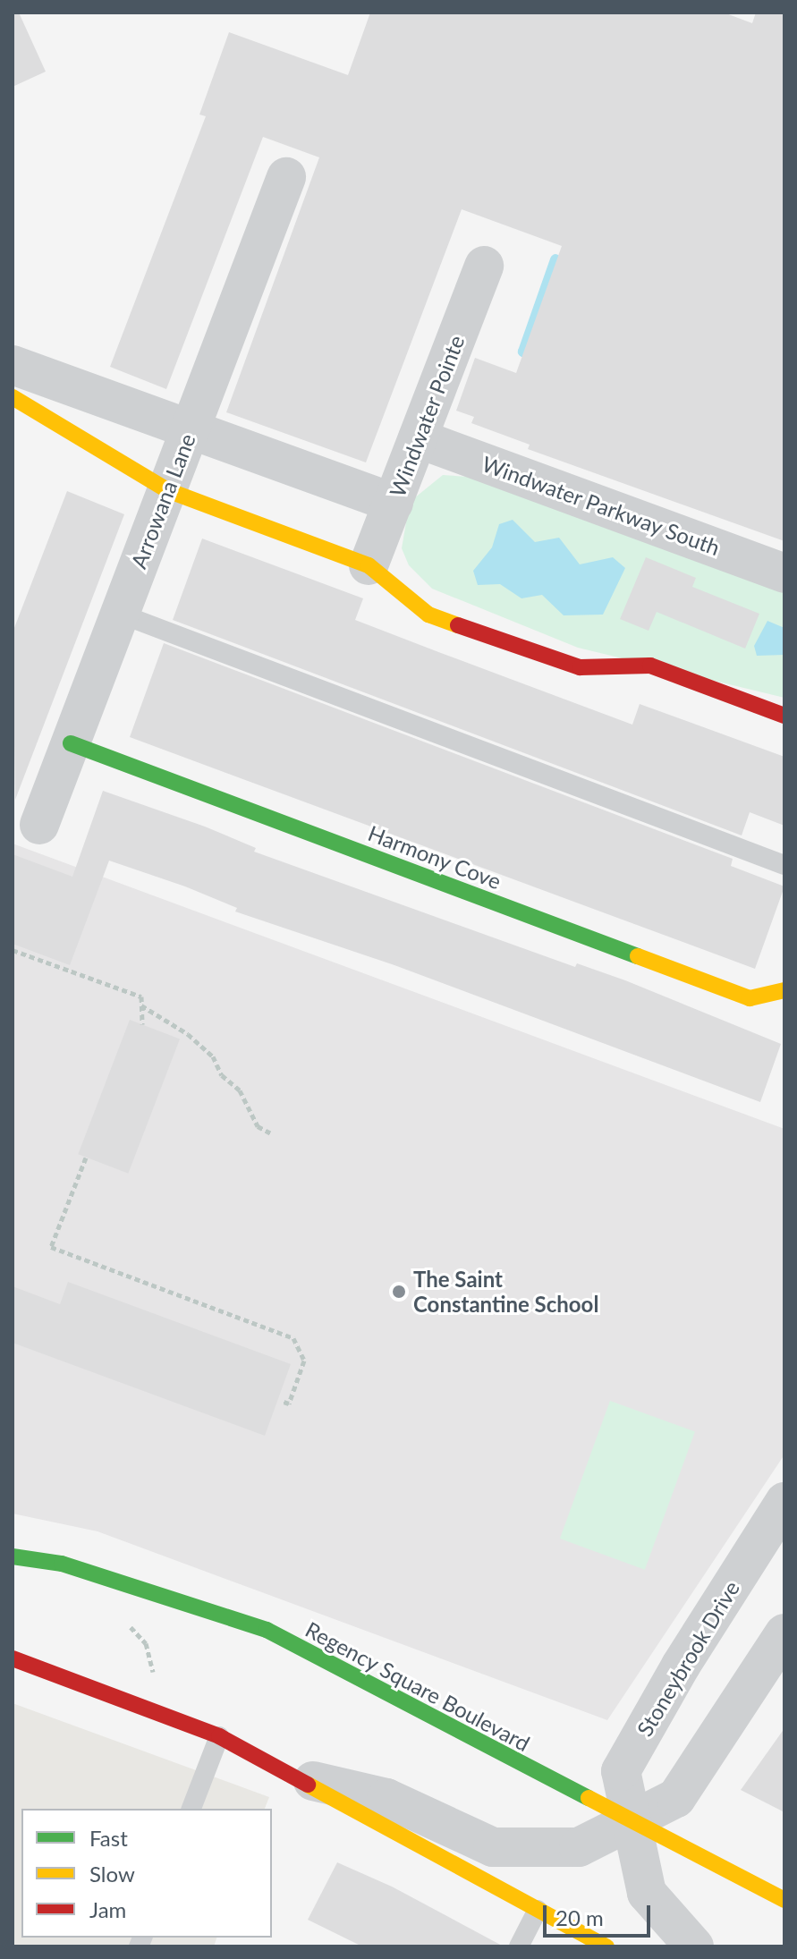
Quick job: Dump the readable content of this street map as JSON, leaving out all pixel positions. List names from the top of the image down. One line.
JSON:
{"streets":{"street":["Windwater Pointe","Arrowana Lane","Windwater Parkway South","Harmony Cove","Stoneybrook Drive","Regency Square Boulevard"]},"crossings":[["Windwater Pointe","Windwater Parkway South"],["Arrowana Lane","Harmony Cove"],["Stoneybrook Drive","Regency Square Boulevard"]],"places":["The Saint Constantine School"],"legend":["Fast","Slow","Jam"],"scale_bar":"20 m"}
